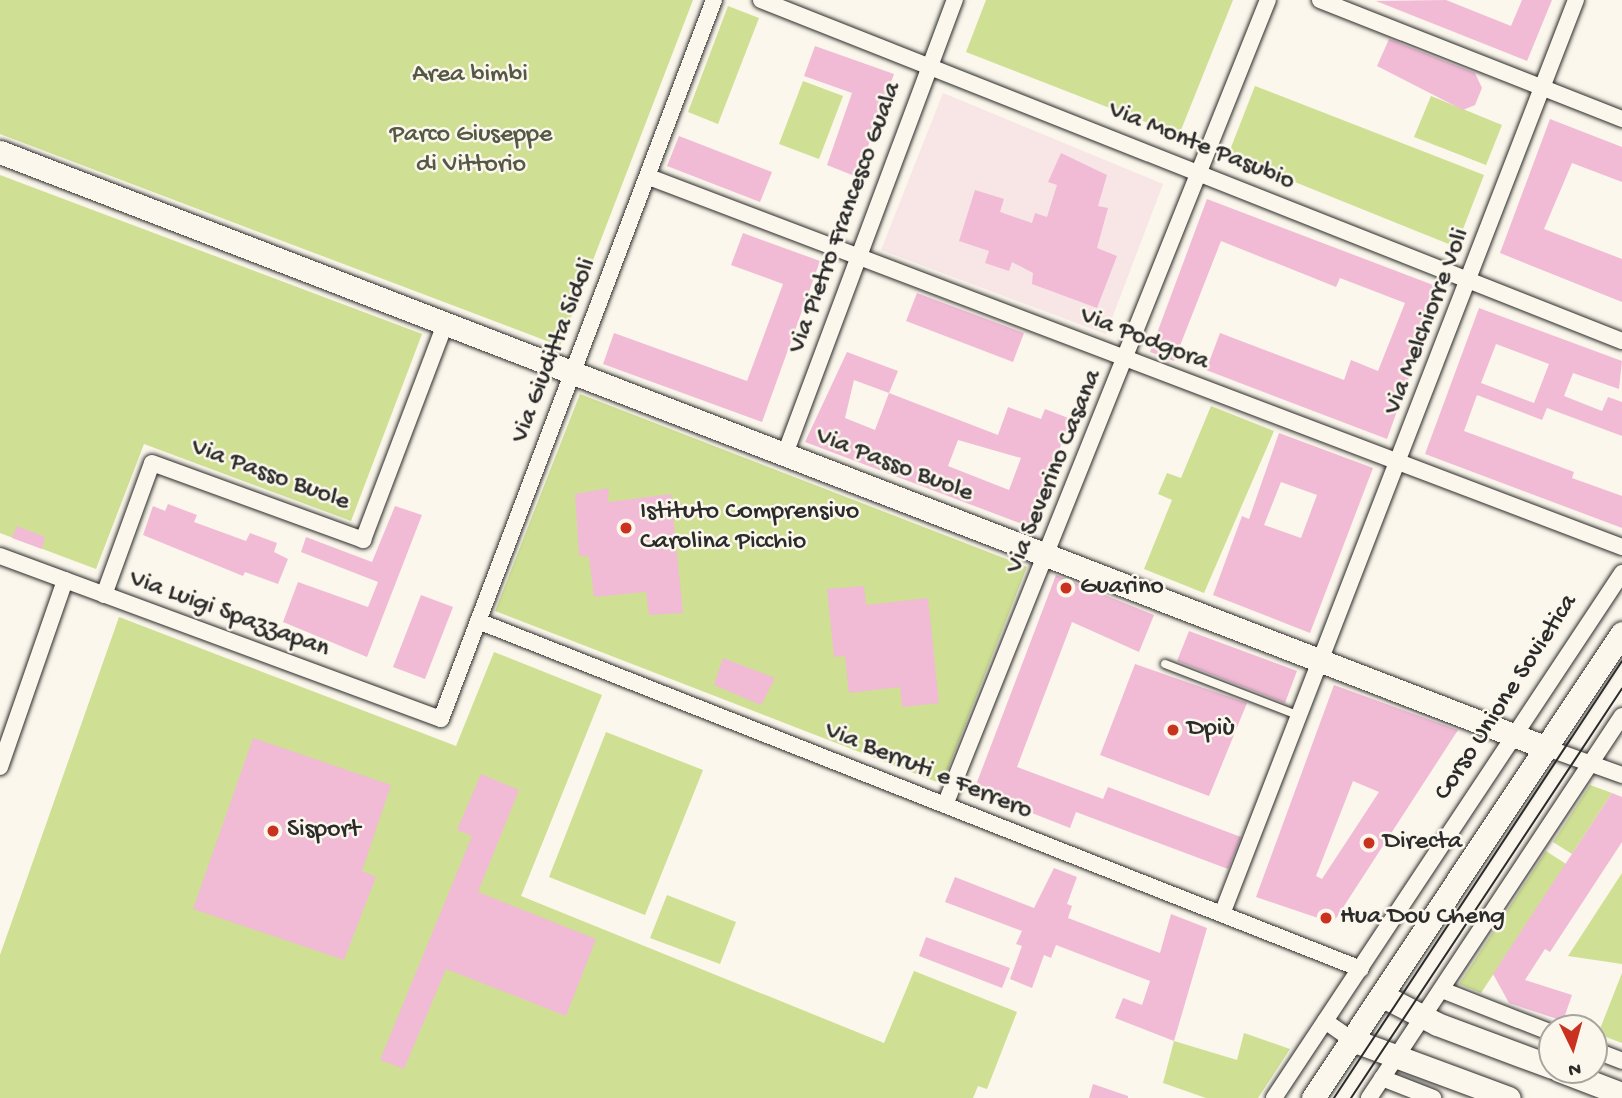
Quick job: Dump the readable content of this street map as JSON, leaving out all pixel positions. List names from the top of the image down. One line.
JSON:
{"streets":{"street":["Via Monte Pasubio","Via Pietro Francesco Guala","Via Melchiorre Voli","Via Podgora","Via Giuditta Sidoli","Via Passo Buole","Via Severino Casana","Via Luigi Spazzapan","Corso Unione Sovietica","Via Berruti e Ferrero"]},"crossings":[["Via Monte Pasubio","Via Pietro Francesco Guala"],["Via Monte Pasubio","Via Melchiorre Voli"],["Via Monte Pasubio","Via Severino Casana"],["Via Pietro Francesco Guala","Via Podgora"],["Via Pietro Francesco Guala","Via Passo Buole"],["Via Melchiorre Voli","Via Podgora"],["Via Melchiorre Voli","Via Passo Buole"],["Via Podgora","Via Giuditta Sidoli"],["Via Podgora","Via Severino Casana"],["Via Giuditta Sidoli","Via Passo Buole"],["Via Giuditta Sidoli","Via Luigi Spazzapan"],["Via Giuditta Sidoli","Via Berruti e Ferrero"],["Via Passo Buole","Via Severino Casana"],["Via Passo Buole","Via Luigi Spazzapan"],["Via Passo Buole","Corso Unione Sovietica"],["Via Severino Casana","Via Berruti e Ferrero"],["Corso Unione Sovietica","Via Berruti e Ferrero"]],"parks":["Area bimbi","Parco Giuseppe di Vittorio"],"places":["Istituto Comprensivo Carolina Picchio","Guarino","Dpiù","Sisport","Directa","Hua Dou Cheng"],"north":"bottom"}
